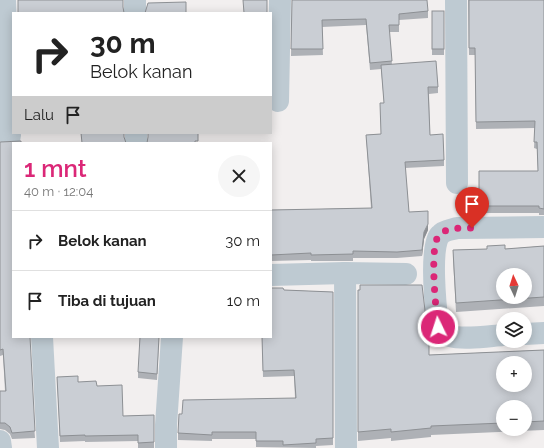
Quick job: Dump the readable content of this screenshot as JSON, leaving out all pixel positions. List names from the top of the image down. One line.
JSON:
{"north":"top","page":{"turn":["30 m","Belok kanan"],"then":"Lalu","heading":["1 mnt","40 m · 12:04"],"list":[{"name":"Belok kanan","value":"30 m"},{"name":"Tiba di tujuan","value":"10 m"}],"map_buttons":["+","−"]}}
